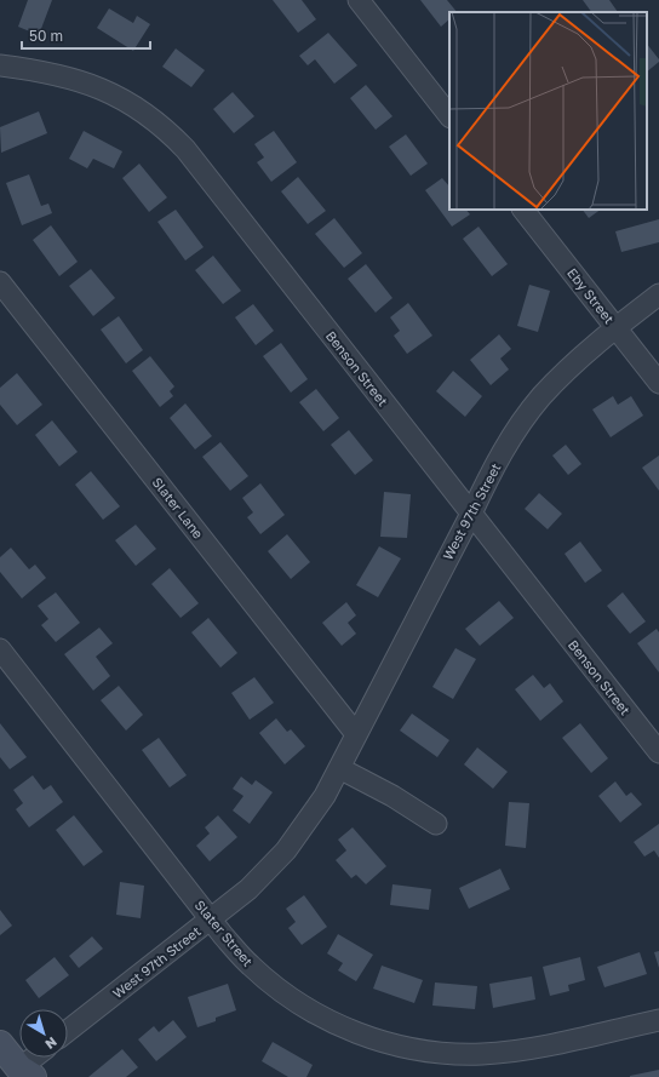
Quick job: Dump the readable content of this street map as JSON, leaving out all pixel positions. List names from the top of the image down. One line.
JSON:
{"streets":{"street":["Eby Street","Benson Street","Slater Lane","West 97th Street","Slater Street"]},"crossings":[["Eby Street","West 97th Street"],["Benson Street","West 97th Street"],["Slater Lane","West 97th Street"],["West 97th Street","Slater Street"]],"scale_bar":"50 m","north":"bottom right"}
